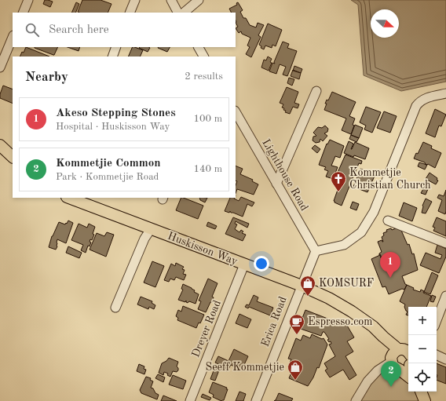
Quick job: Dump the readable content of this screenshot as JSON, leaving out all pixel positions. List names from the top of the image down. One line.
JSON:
{"streets":{"main road":["Huskisson Way"],"street":["Lighthouse Road","Erica Road","Dreyer Road"]},"crossings":[["Lighthouse Road","Erica Road"],["Huskisson Way","Erica Road"],["Huskisson Way","Dreyer Road"]],"places":{"church":["Kommetjie Christian Church"],"shop":["KOMSURF","Seeff Kommetjie"],"cafe":["Espresso.com"]},"north":"right","page":{"search":"Search here","heading":["Nearby","2 results"],"list":[{"mark":"1","name":"Akeso Stepping Stones","note":"Hospital · Huskisson Way","value":"100 m"},{"mark":"2","name":"Kommetjie Common","note":"Park · Kommetjie Road","value":"140 m"}],"pins":["1","2"],"map_buttons":["+","−"]}}
